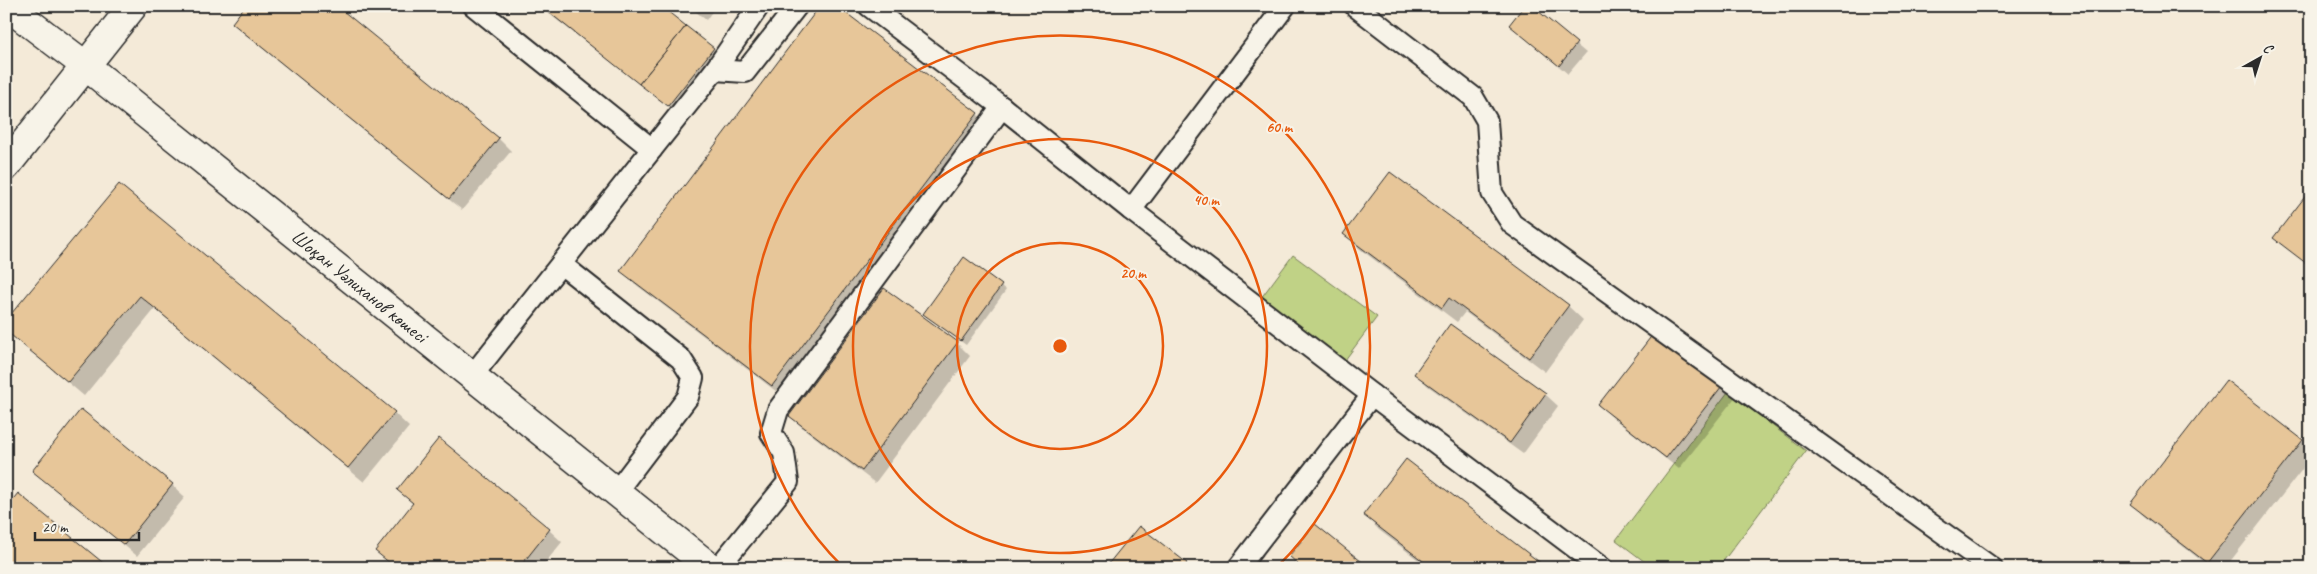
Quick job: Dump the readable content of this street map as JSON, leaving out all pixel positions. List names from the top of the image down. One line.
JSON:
{"streets":{"street":["Шоқан Уәлиханов көшесі"]},"scale_bar":"20 m","north":"top right","rings":["60 m","40 m","20 m"]}
